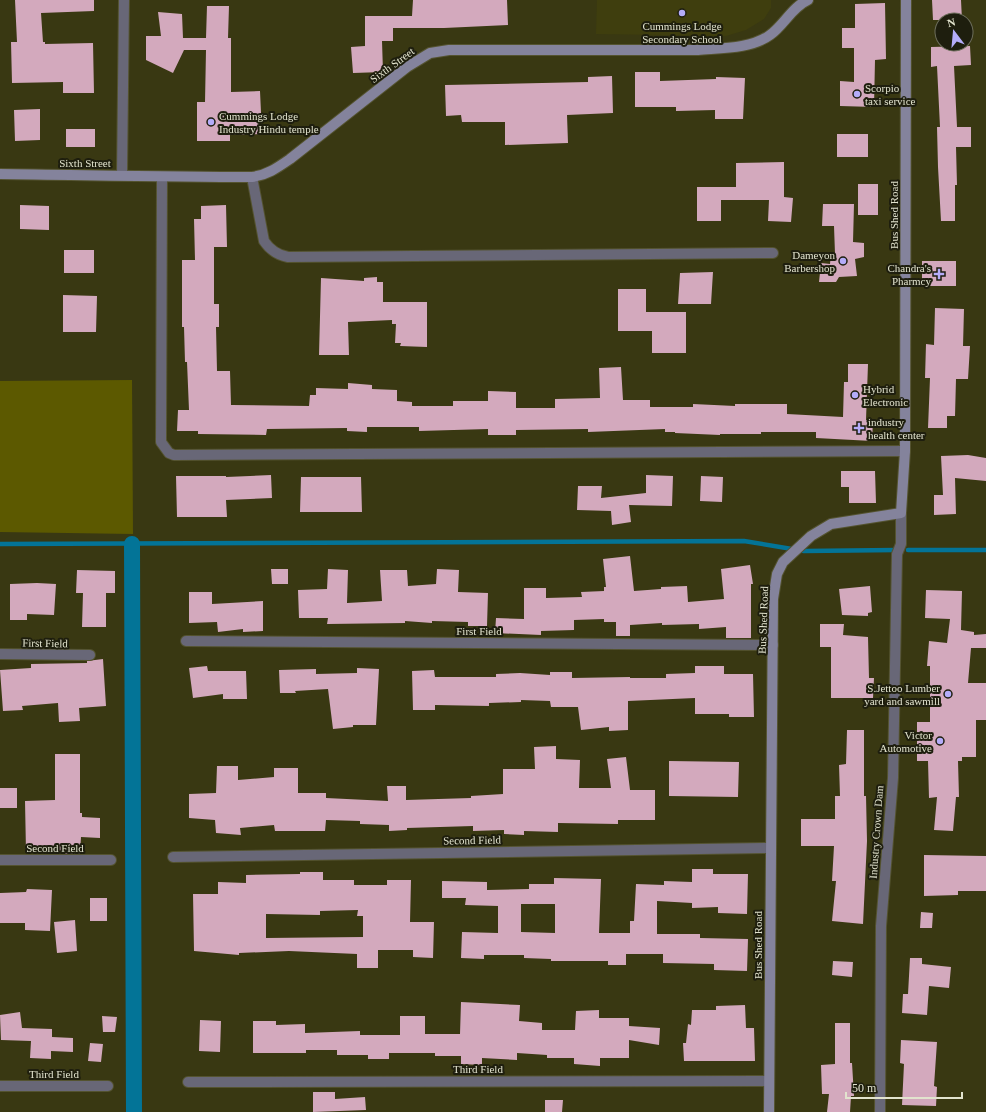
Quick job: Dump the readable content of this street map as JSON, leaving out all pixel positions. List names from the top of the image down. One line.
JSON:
{"streets":{"street":["Sixth Street","Bus Shed Road","First Field","Industry Crown Dam","Second Field","Third Field"]},"crossings":[["Bus Shed Road","First Field"],["Bus Shed Road","Industry Crown Dam"],["Bus Shed Road","Second Field"],["Bus Shed Road","Third Field"]],"places":{"other":["Cummings Lodge Secondary School","Scorpio taxi service","Cummings Lodge Industry Hindu temple","Dameyon Barbershop","Hybrid Electronic","S.Jettoo Lumber yard and sawmill","Victor Automotive"],"health":["Chandra's Pharmcy","industry health center"]},"scale_bar":"50 m","north":"top"}
